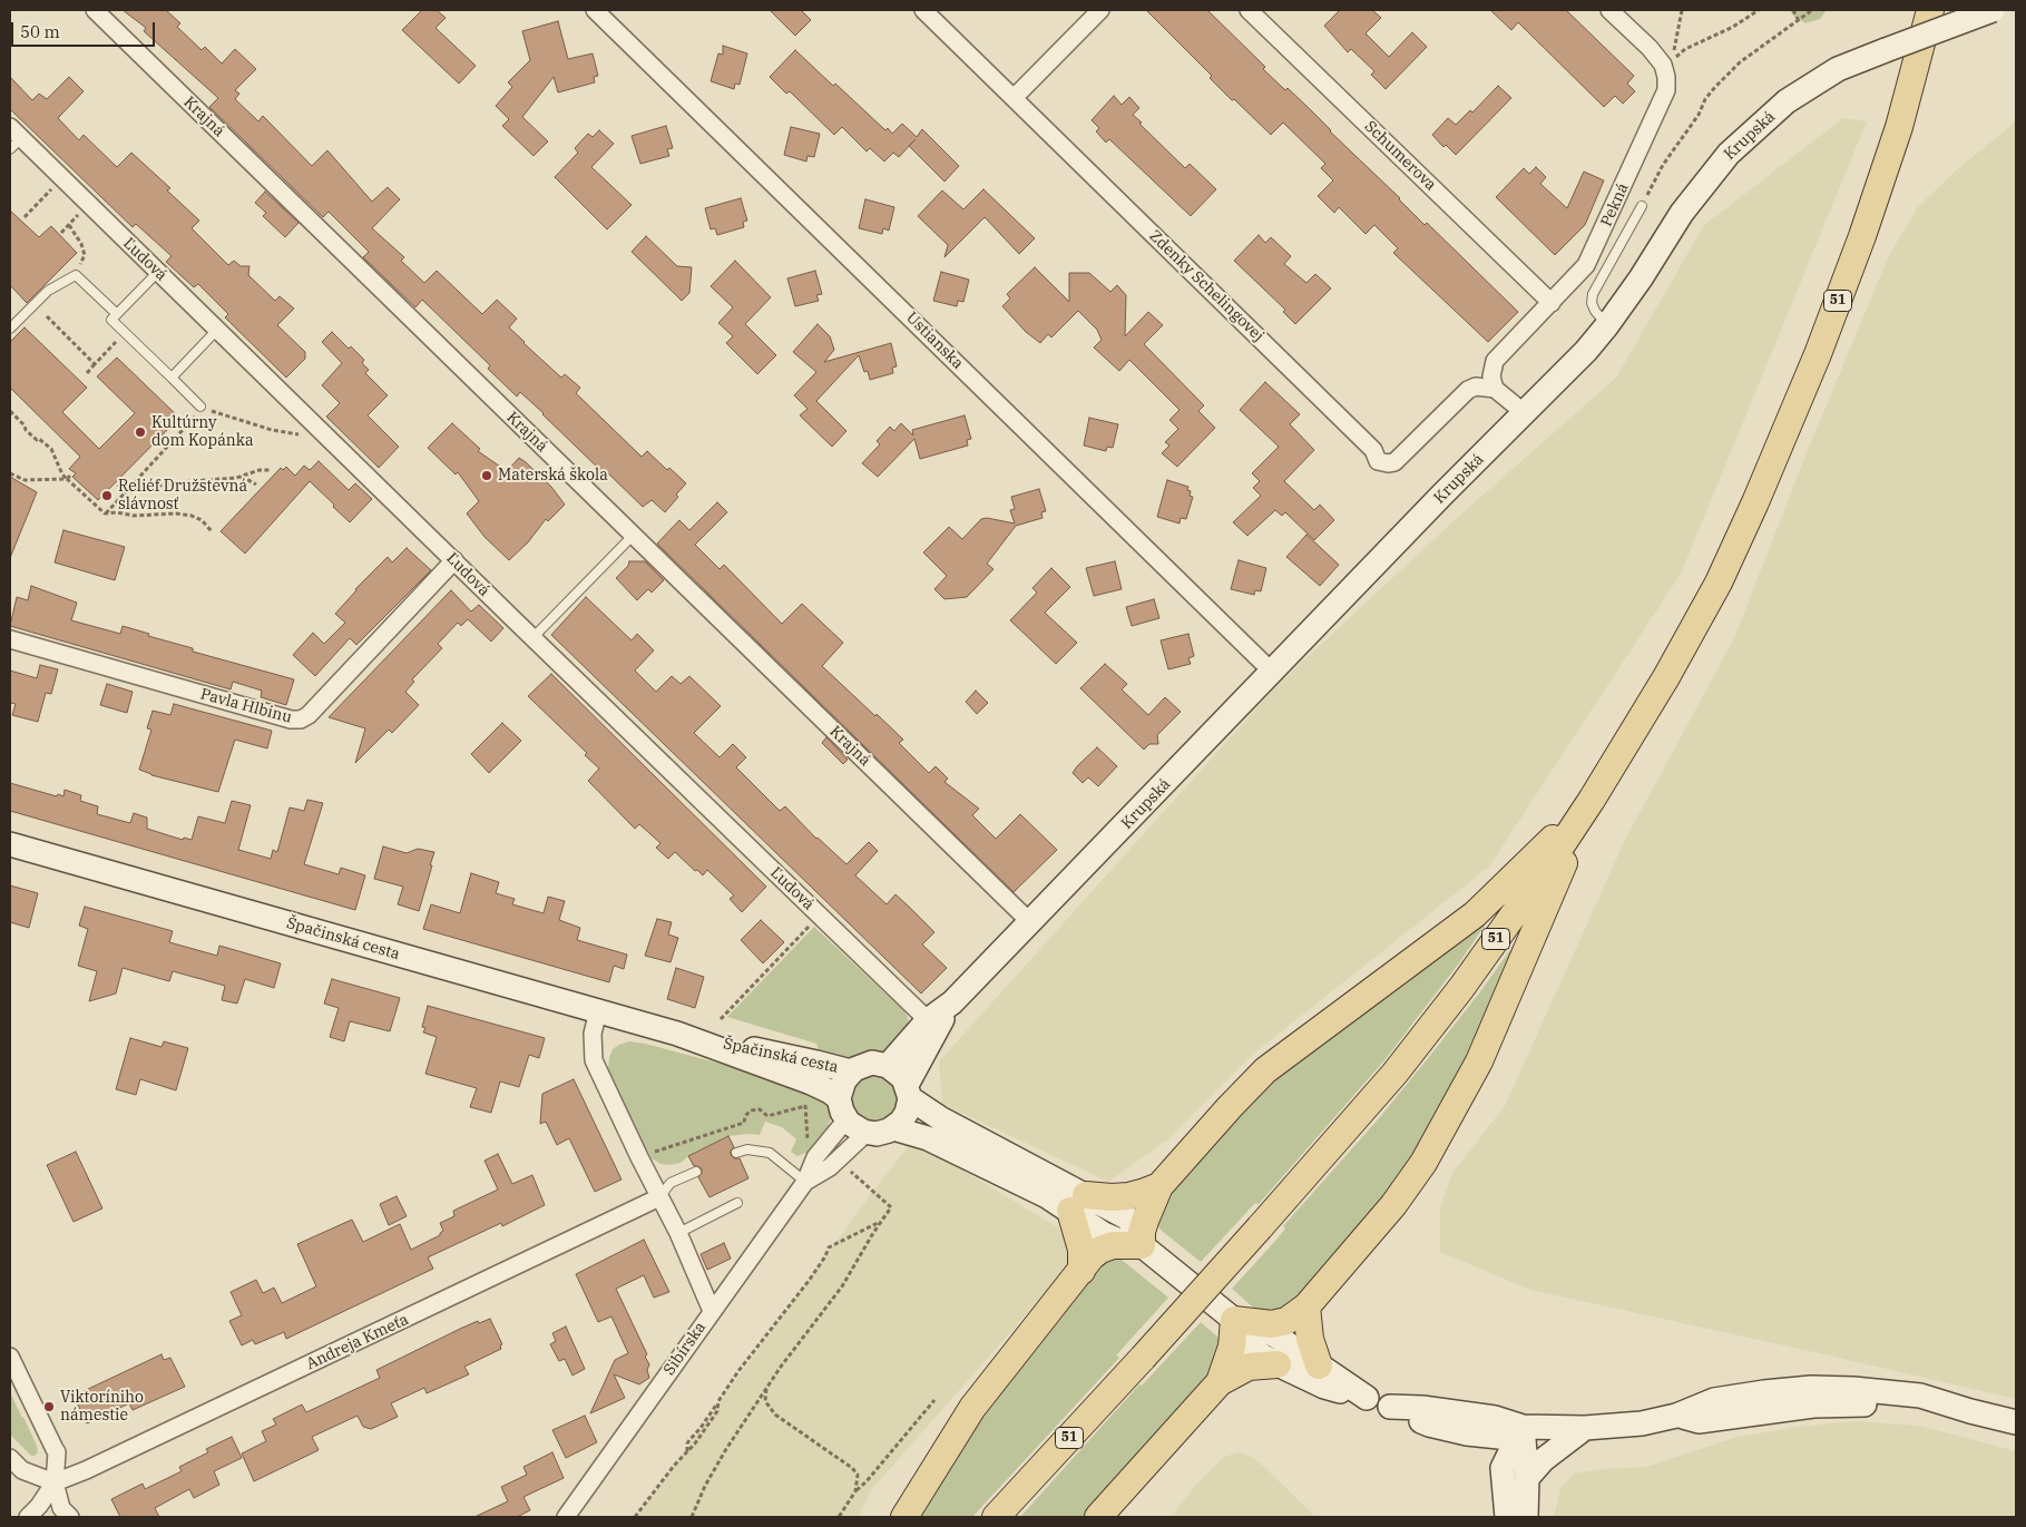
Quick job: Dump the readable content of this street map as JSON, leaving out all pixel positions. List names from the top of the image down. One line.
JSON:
{"streets":{"main road":["51"],"street":["Krajná","Krupská","Schumerova","Pekná","Ľudová","Zdenky Schelingovej","Ustianska","Pavla Hlbinu","Špačinská cesta","Andreja Kmeťa","Sibírska"]},"crossings":[["Krajná","Krupská"],["Krupská","Ľudová"],["Krupská","Ustianska"],["Krupská","Špačinská cesta"],["Krupská","Sibírska"],["Schumerova","Pekná"],["Pekná","Zdenky Schelingovej"],["Ľudová","Pavla Hlbinu"],["Špačinská cesta","Sibírska"]],"places":["Kultúrny dom Kopánka","Materská škola","Reliéf Družstevná slávnosť","Viktoríniho námestie"],"scale_bar":"50 m"}
